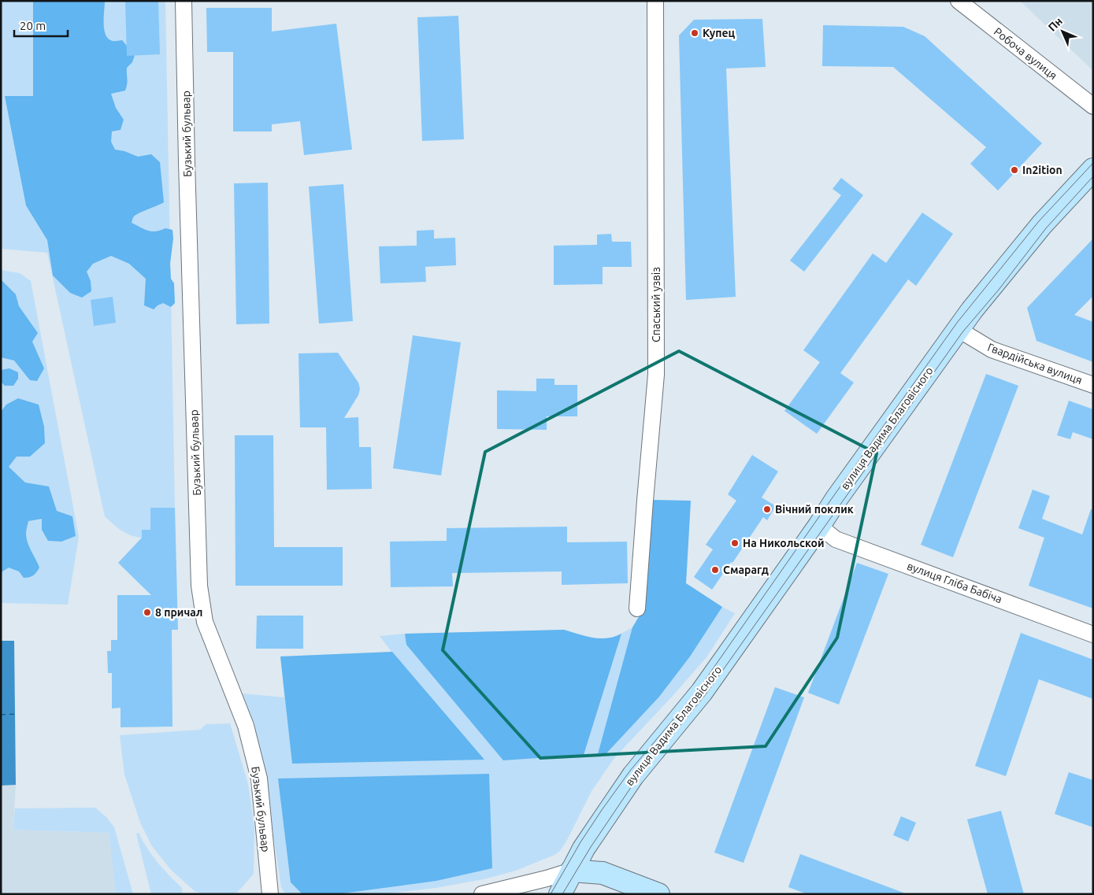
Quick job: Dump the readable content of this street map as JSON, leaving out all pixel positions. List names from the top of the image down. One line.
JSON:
{"streets":{"street":["Робоча вулиця","Бузький бульвар","Спаський узвіз","Гвардійська вулиця","вулиця Вадима Благовісного","вулиця Гліба Бабіча"]},"crossings":[["Гвардійська вулиця","вулиця Вадима Благовісного"],["вулиця Вадима Благовісного","вулиця Гліба Бабіча"]],"places":["Купец","In2ition","Вічний поклик","На Никольской","Смарагд","8 причал"],"scale_bar":"20 m","north":"top left"}
